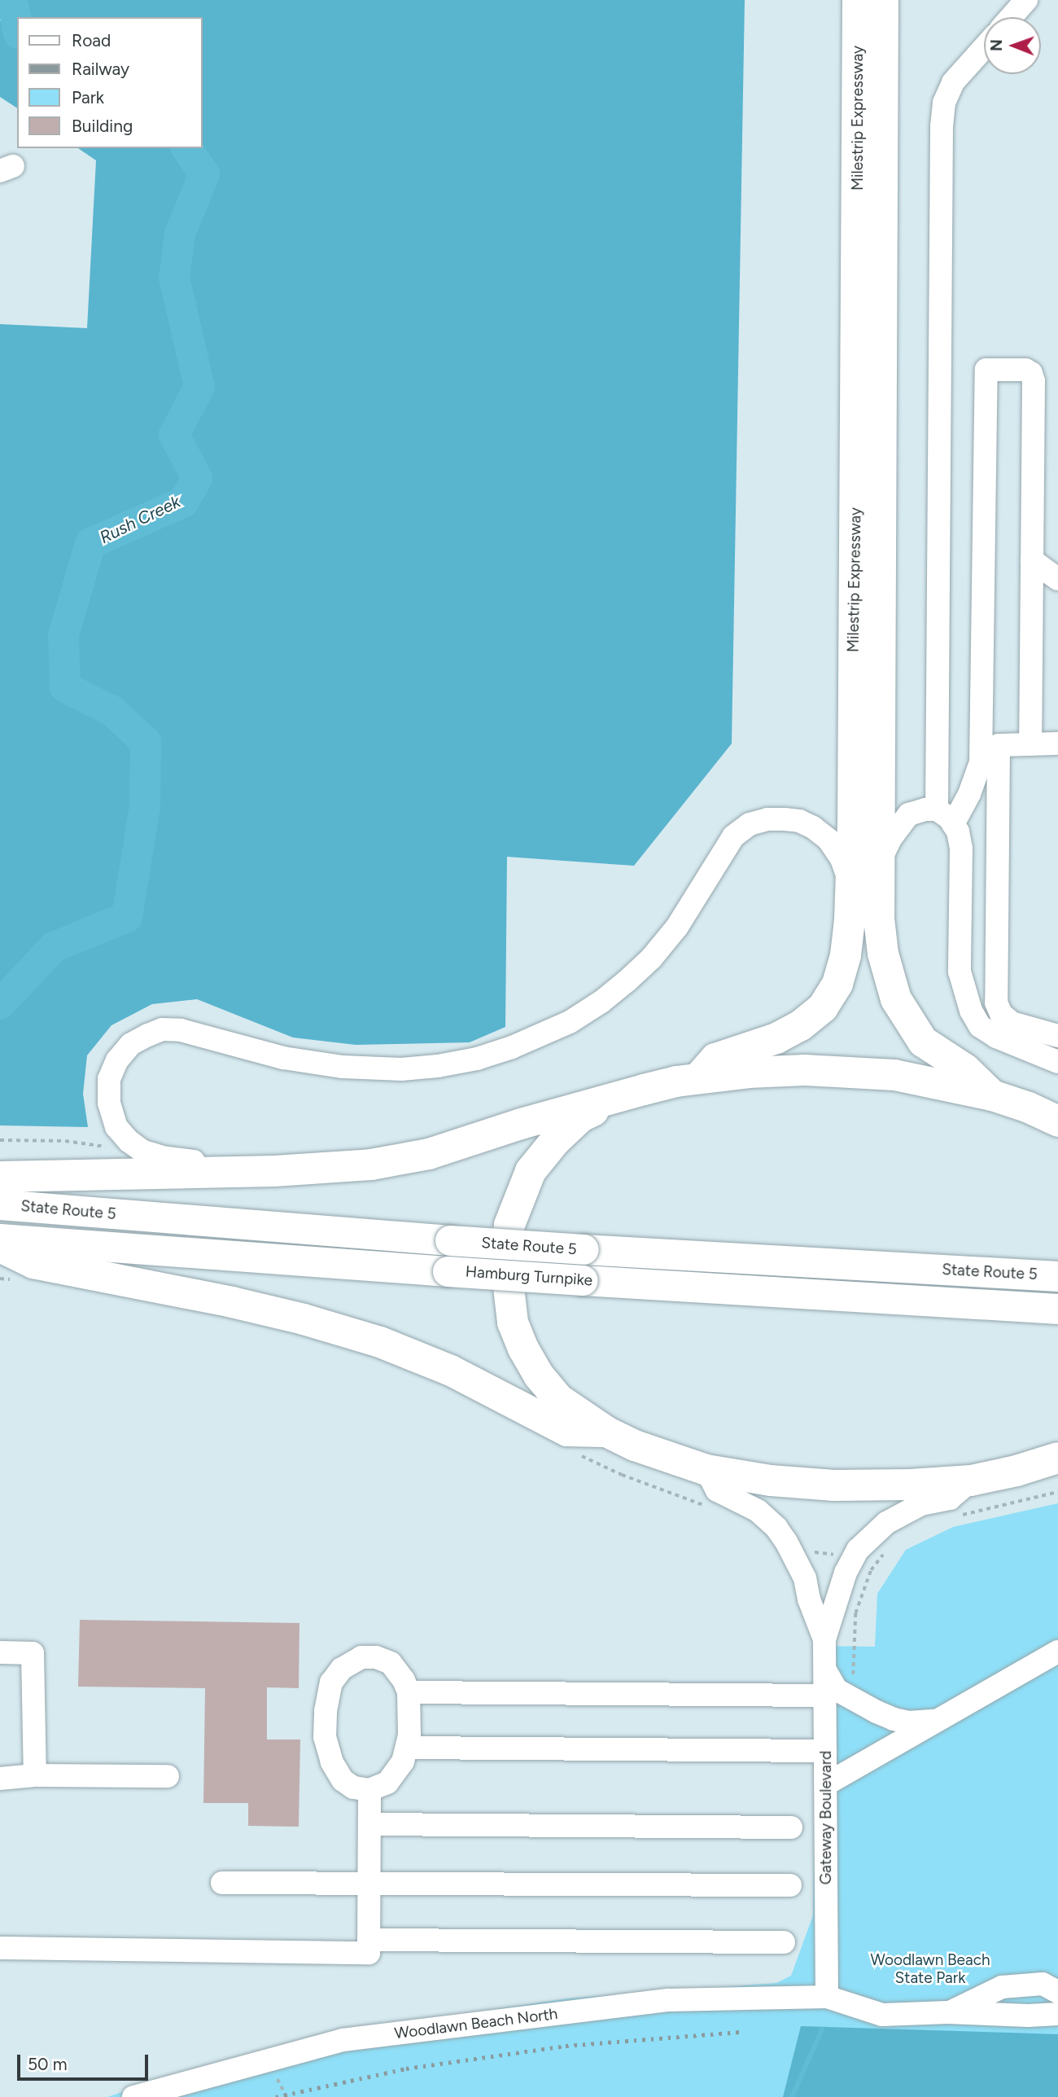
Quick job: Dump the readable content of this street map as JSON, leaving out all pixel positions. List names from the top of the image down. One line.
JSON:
{"streets":{"highway":["Milestrip Expressway"],"main road":["State Route 5","Hamburg Turnpike"],"street":["Gateway Boulevard","Woodlawn Beach North"]},"crossings":[["Gateway Boulevard","Woodlawn Beach North"]],"water":["Rush Creek"],"parks":["Woodlawn Beach State Park"],"legend":["Road","Railway","Park","Building"],"scale_bar":"50 m","north":"left"}
